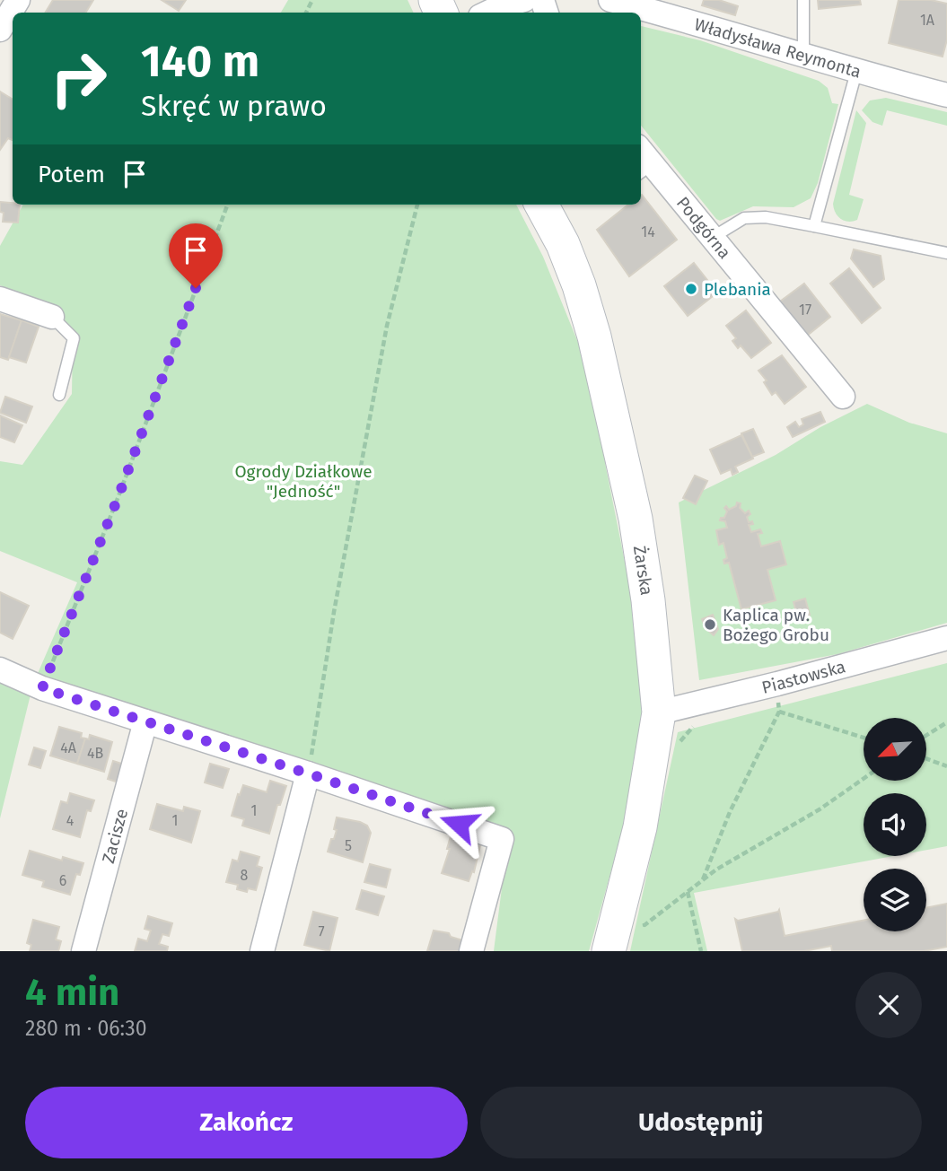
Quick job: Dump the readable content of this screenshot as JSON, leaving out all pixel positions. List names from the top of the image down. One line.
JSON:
{"streets":{"street":["Władysława Reymonta","Podgórna","Żarska","Piastowska","Zacisze"]},"crossings":[["Żarska","Piastowska"]],"parks":["Ogrody Działkowe \"Jedność\""],"places":["Plebania","Kaplica pw. Bożego Grobu"],"house_numbers":["1A","14","17","4A","4B","1","4","1","5","8","6","7"],"north":"bottom left","page":{"turn":["140 m","Skręć w prawo"],"then":"Potem","heading":["4 min","280 m · 06:30"],"buttons":["Zakończ","Udostępnij"]}}
